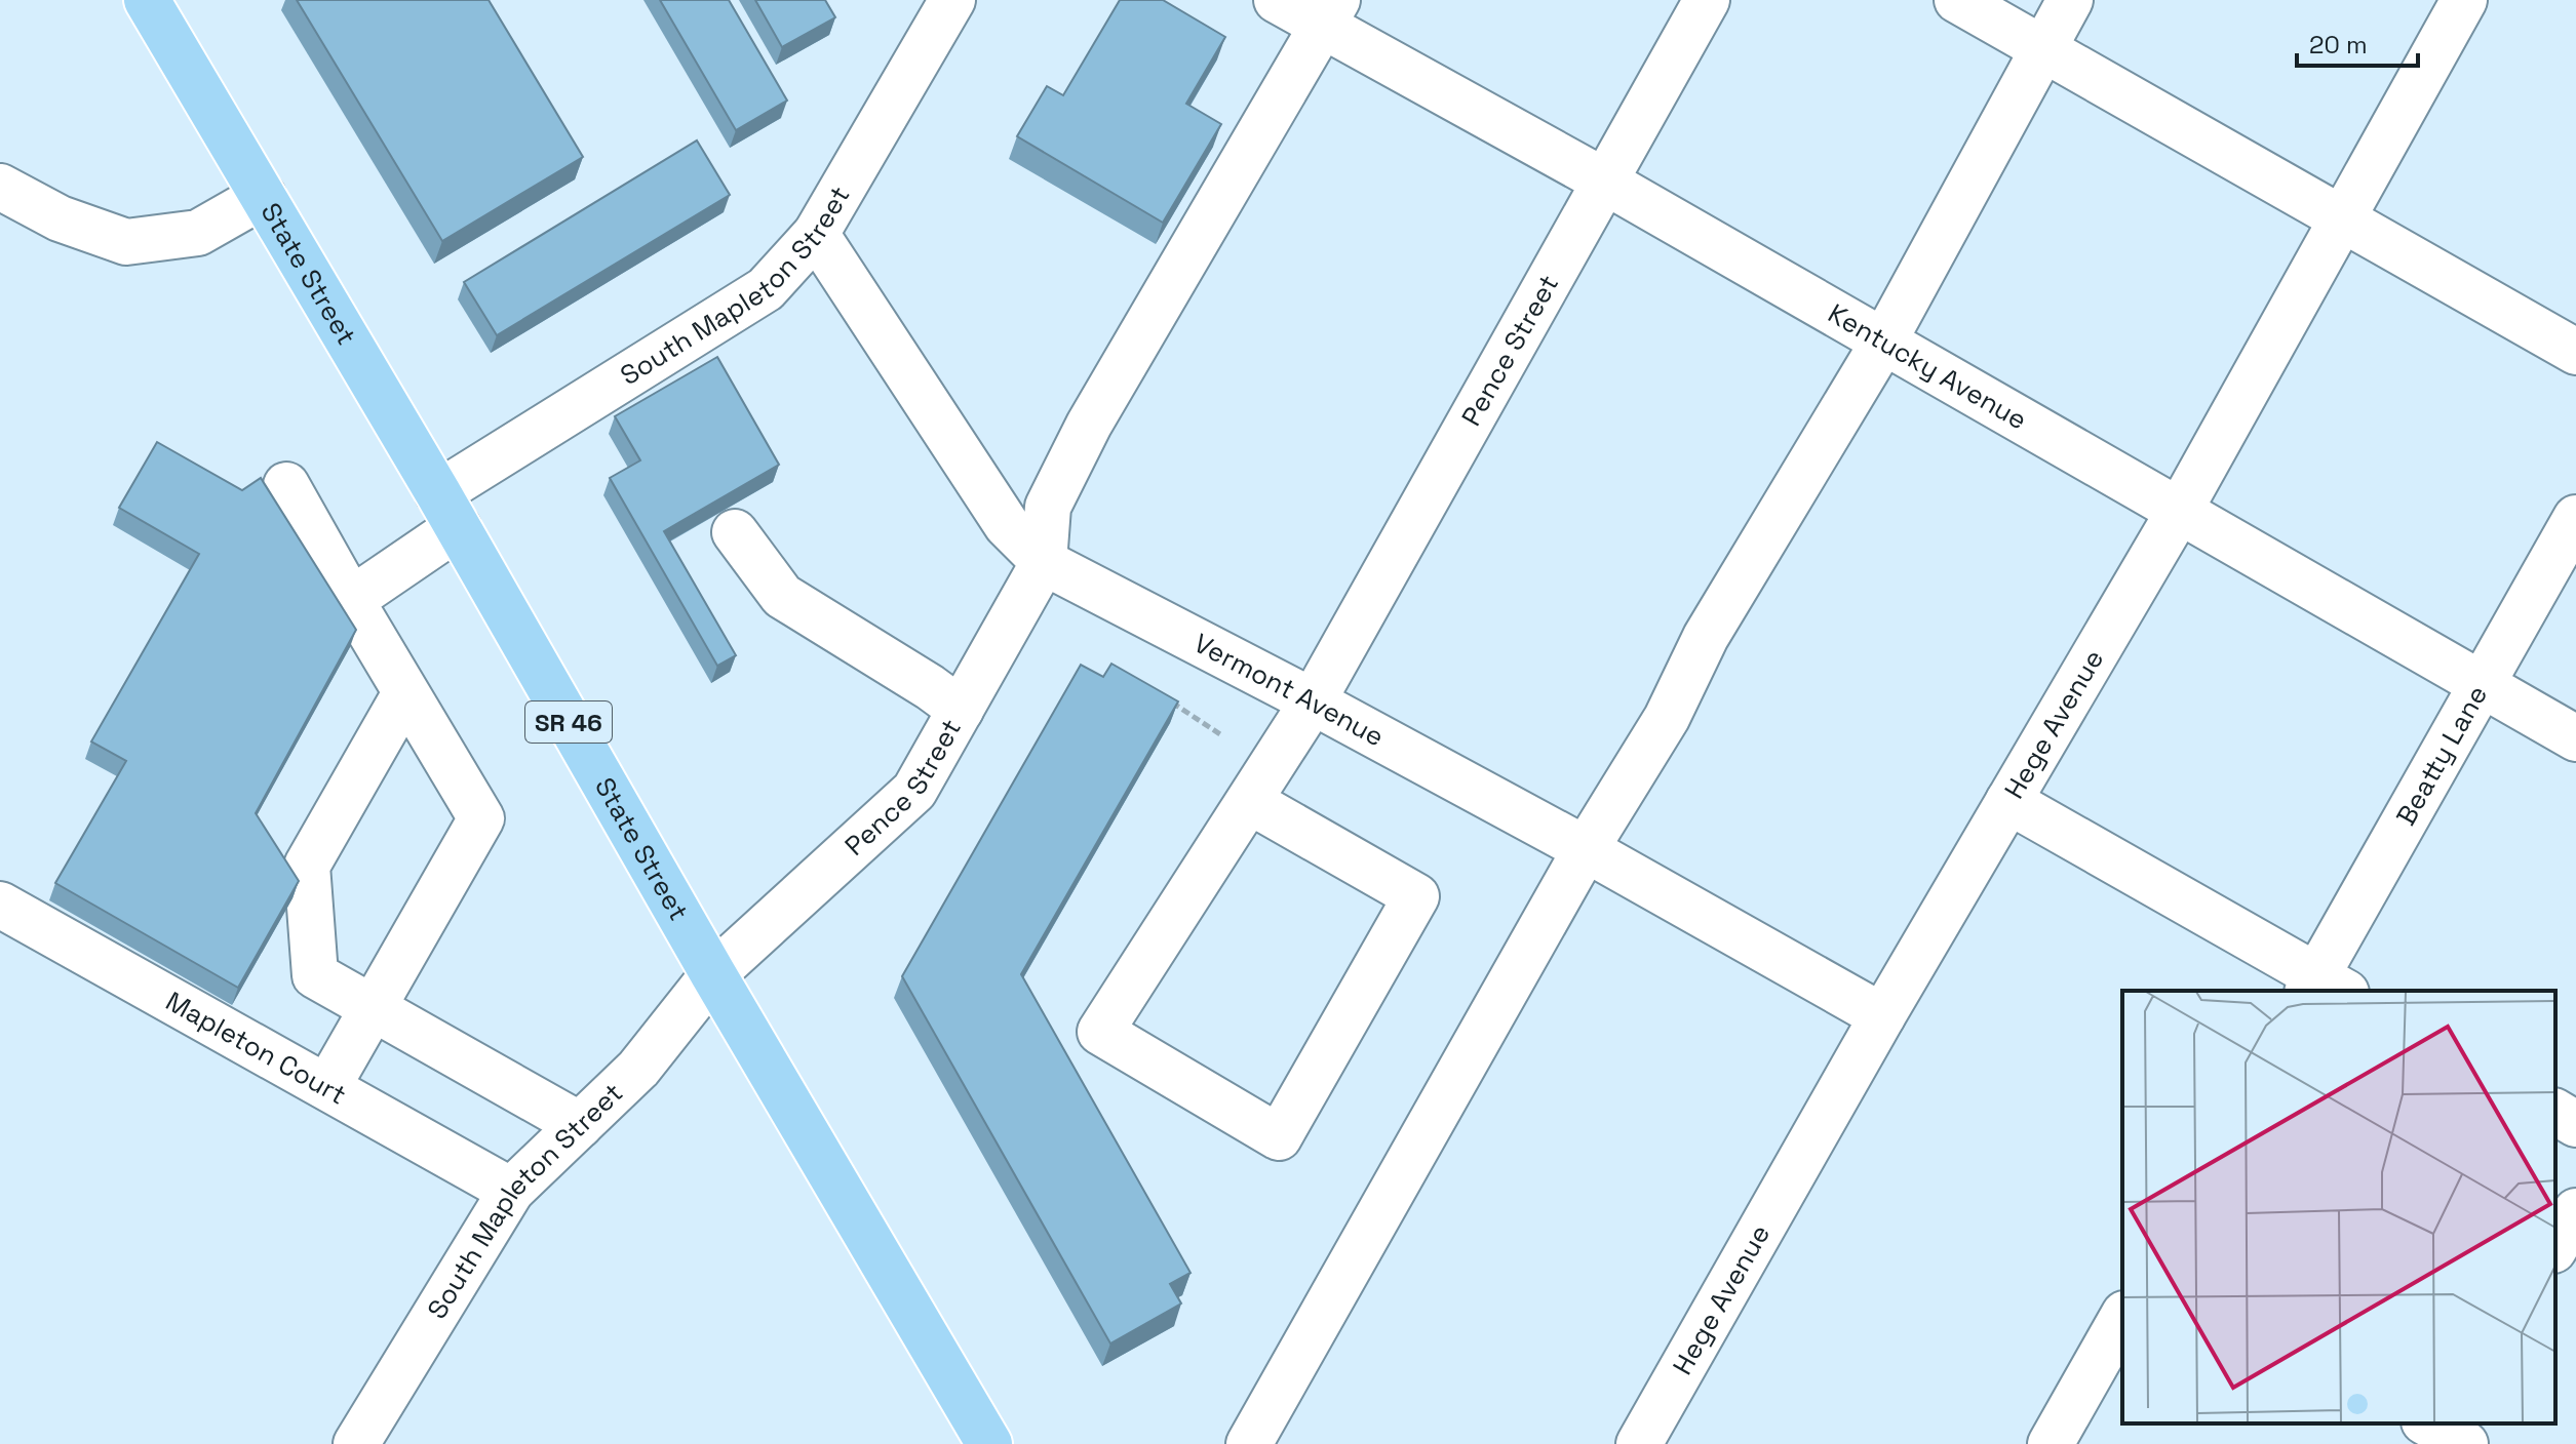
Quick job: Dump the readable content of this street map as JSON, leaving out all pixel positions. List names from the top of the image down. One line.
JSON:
{"streets":{"highway":["State Street","SR 46"],"street":["South Mapleton Street","Pence Street","Kentucky Avenue","Vermont Avenue","Hege Avenue","Beatty Lane","Mapleton Court"]},"crossings":[["State Street","South Mapleton Street"],["State Street","Pence Street"],["South Mapleton Street","Pence Street"],["South Mapleton Street","Vermont Avenue"],["South Mapleton Street","Mapleton Court"],["Pence Street","Kentucky Avenue"],["Pence Street","Vermont Avenue"],["Kentucky Avenue","Hege Avenue"],["Kentucky Avenue","Beatty Lane"],["Vermont Avenue","Hege Avenue"]],"scale_bar":"20 m"}
